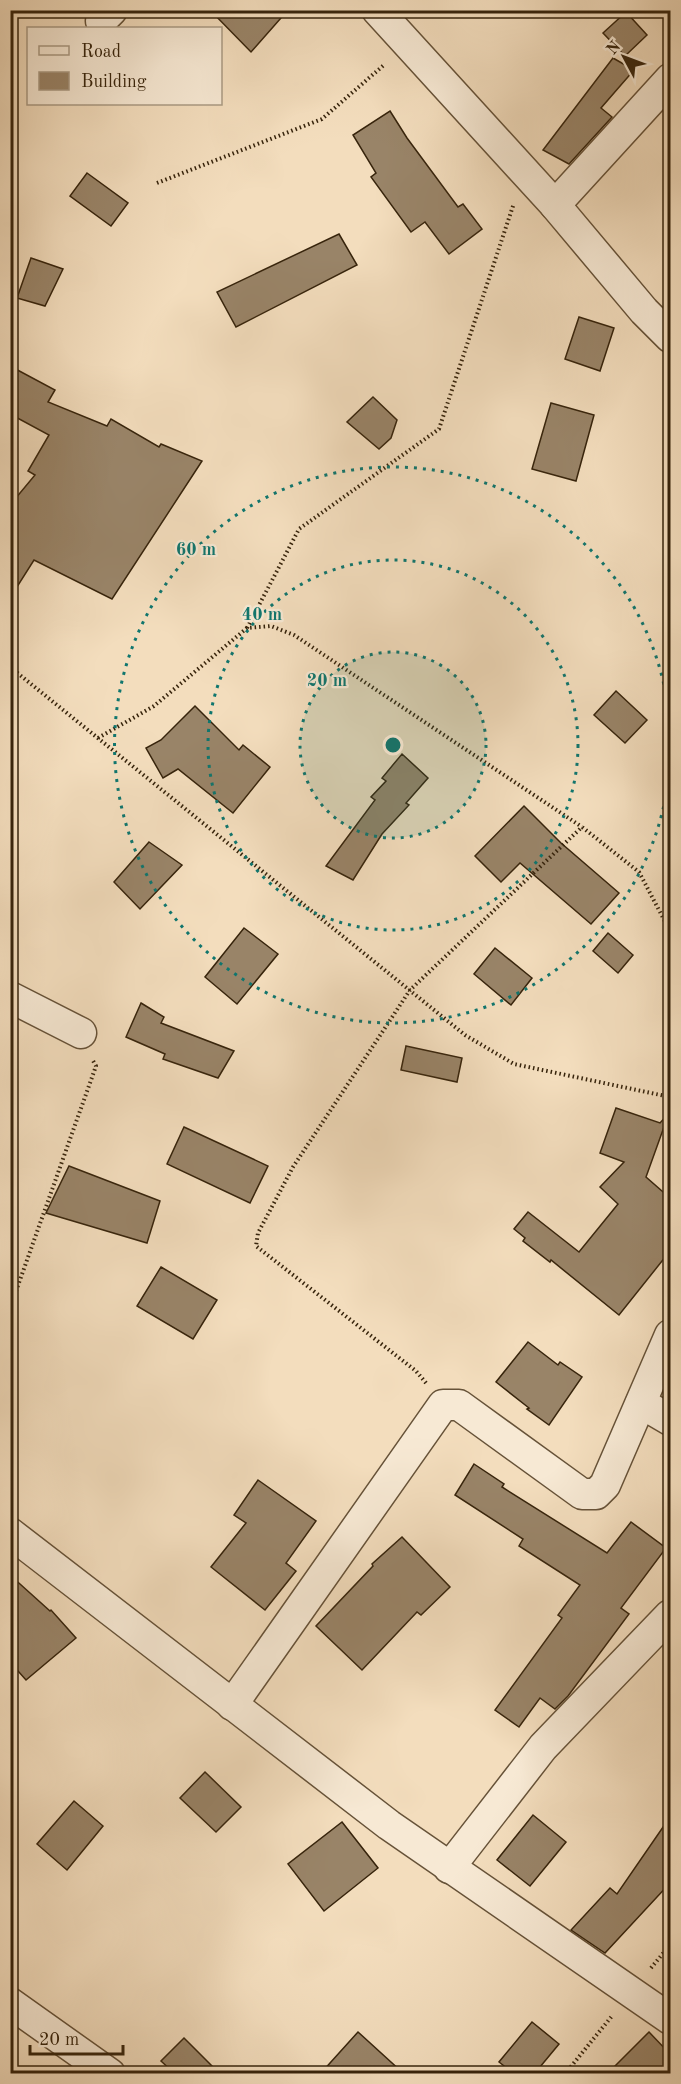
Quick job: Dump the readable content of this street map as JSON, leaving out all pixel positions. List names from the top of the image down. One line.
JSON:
{"legend":["Road","Building"],"scale_bar":"20 m","north":"top left","rings":["60 m","40 m","20 m"]}
